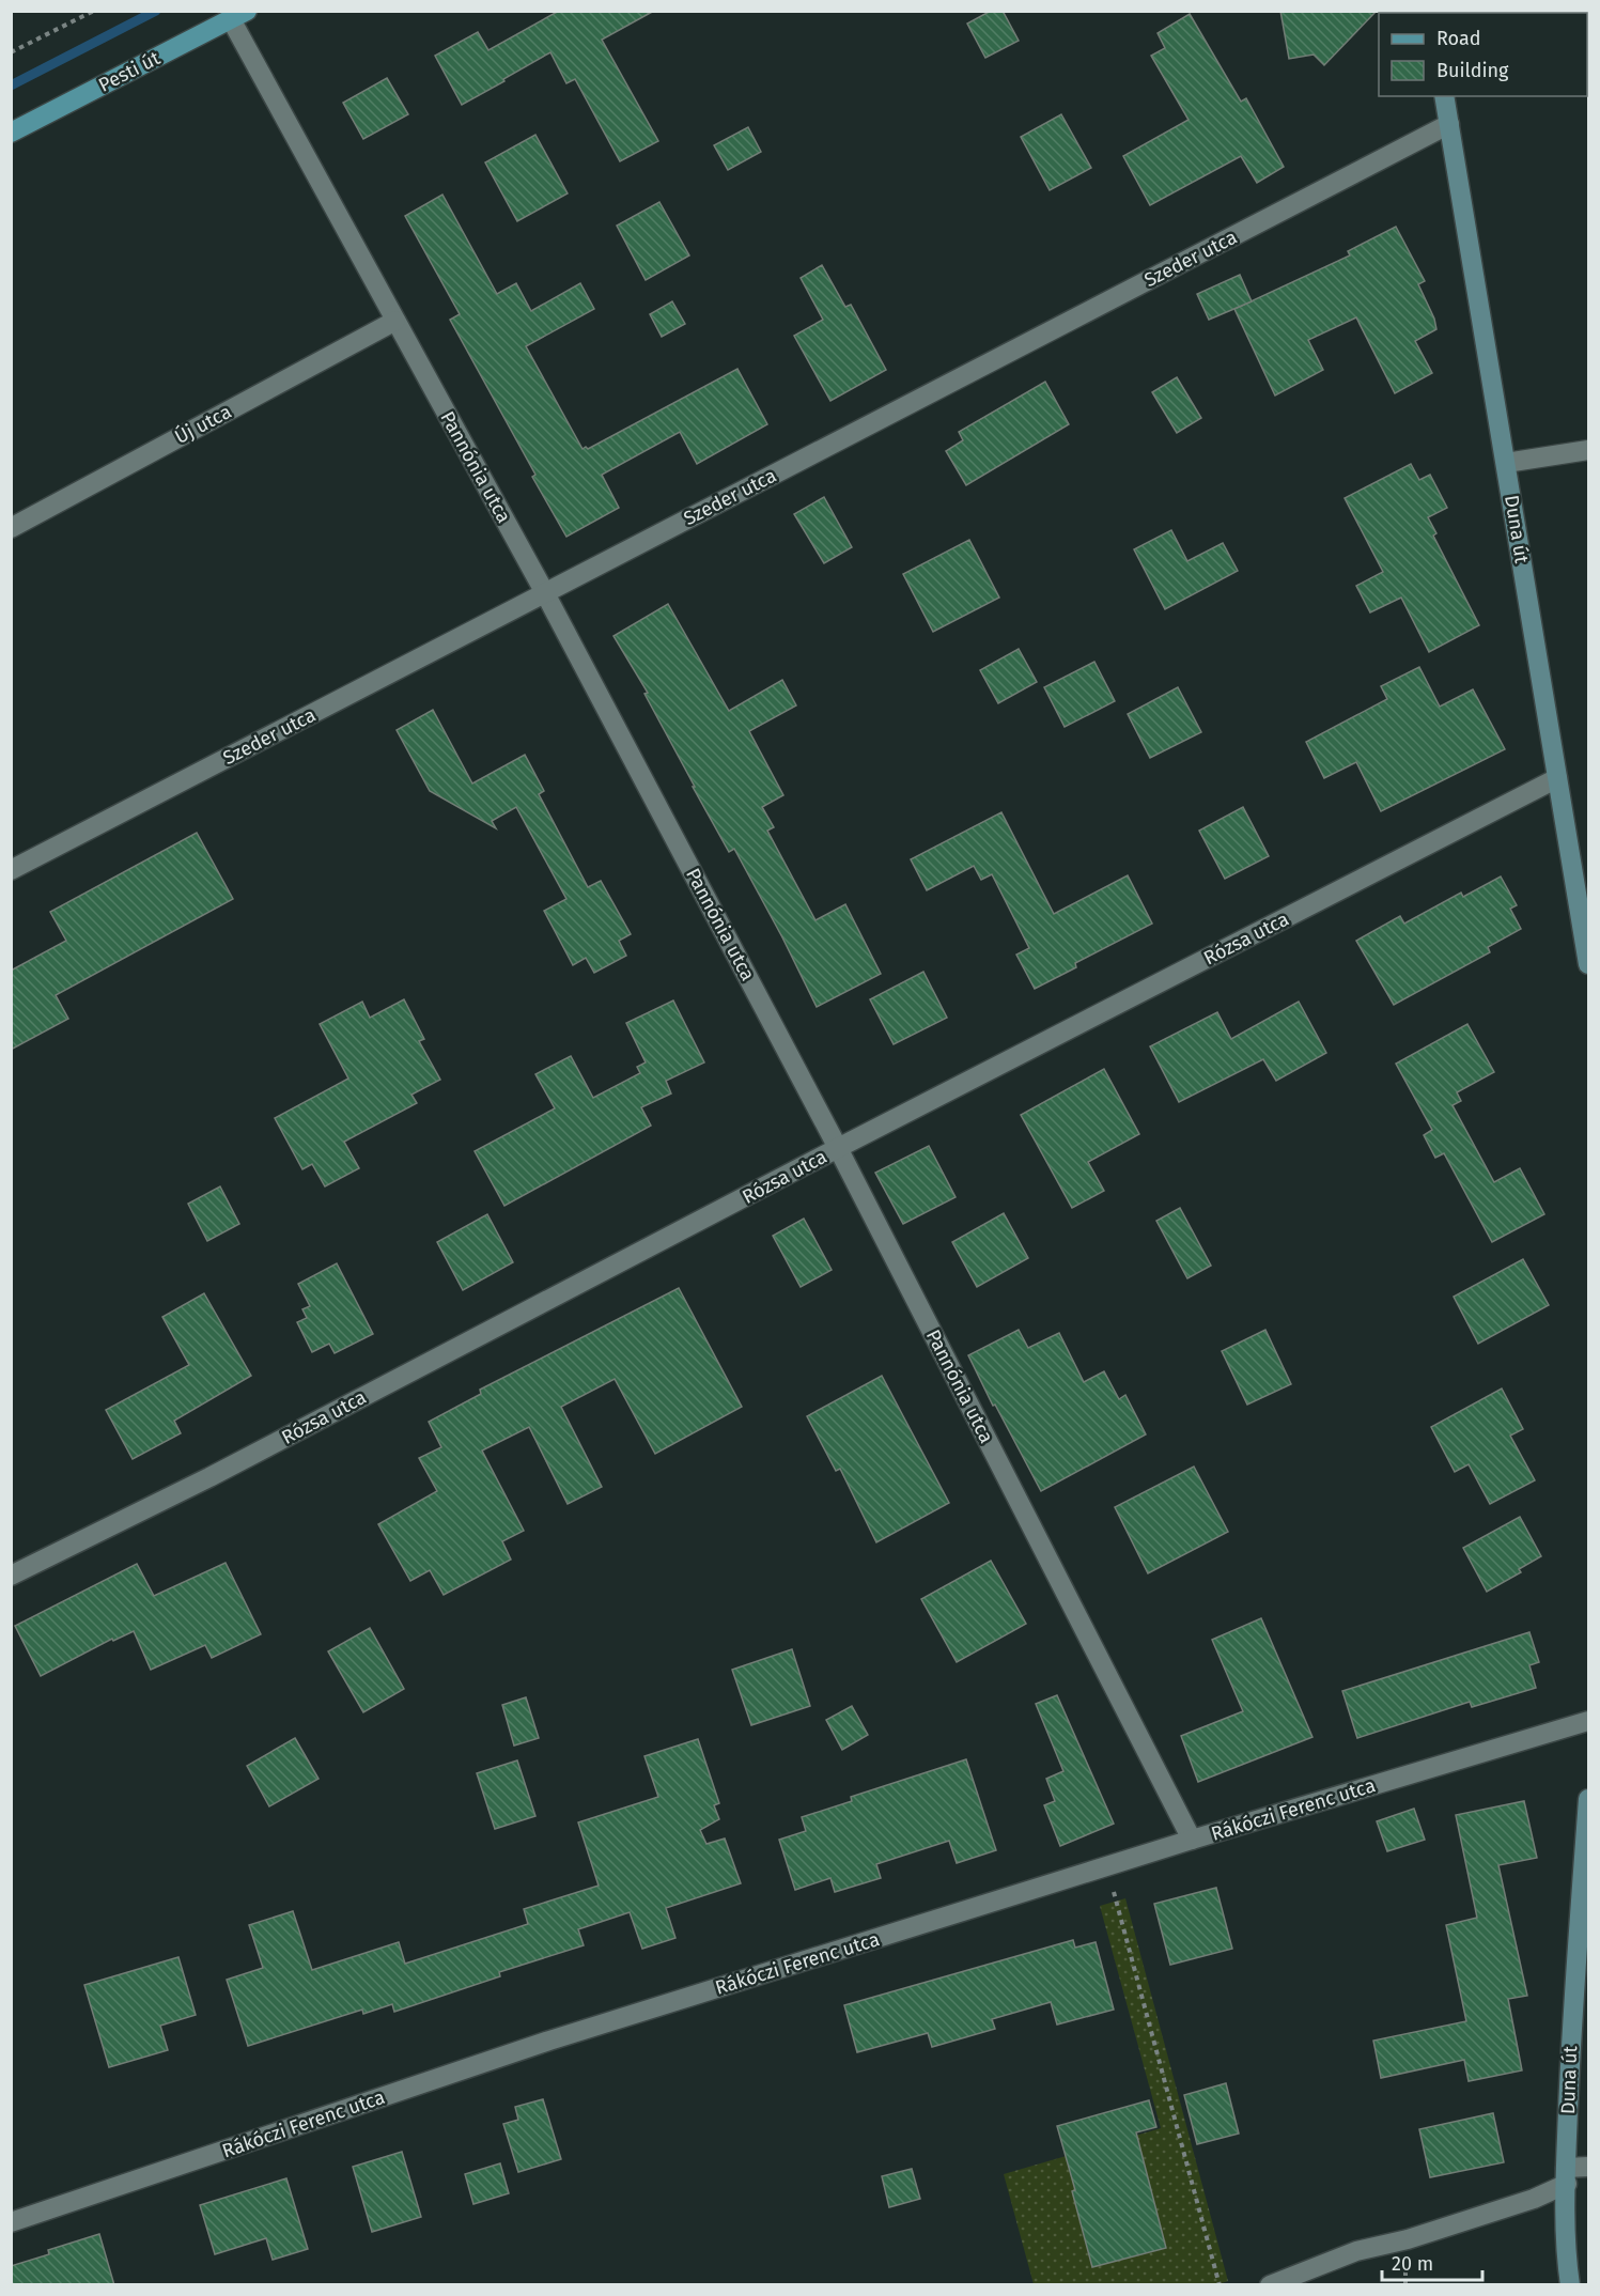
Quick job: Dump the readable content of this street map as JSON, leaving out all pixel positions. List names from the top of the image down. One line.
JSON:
{"streets":{"main road":["Pesti út"],"street":["Szeder utca","Új utca","Pannónia utca","Duna út","Rózsa utca","Rákóczi Ferenc utca"]},"crossings":[["Pesti út","Pannónia utca"],["Szeder utca","Pannónia utca"],["Szeder utca","Duna út"],["Új utca","Pannónia utca"],["Pannónia utca","Rózsa utca"],["Pannónia utca","Rákóczi Ferenc utca"],["Duna út","Rózsa utca"]],"legend":["Road","Building"],"scale_bar":"20 m"}
